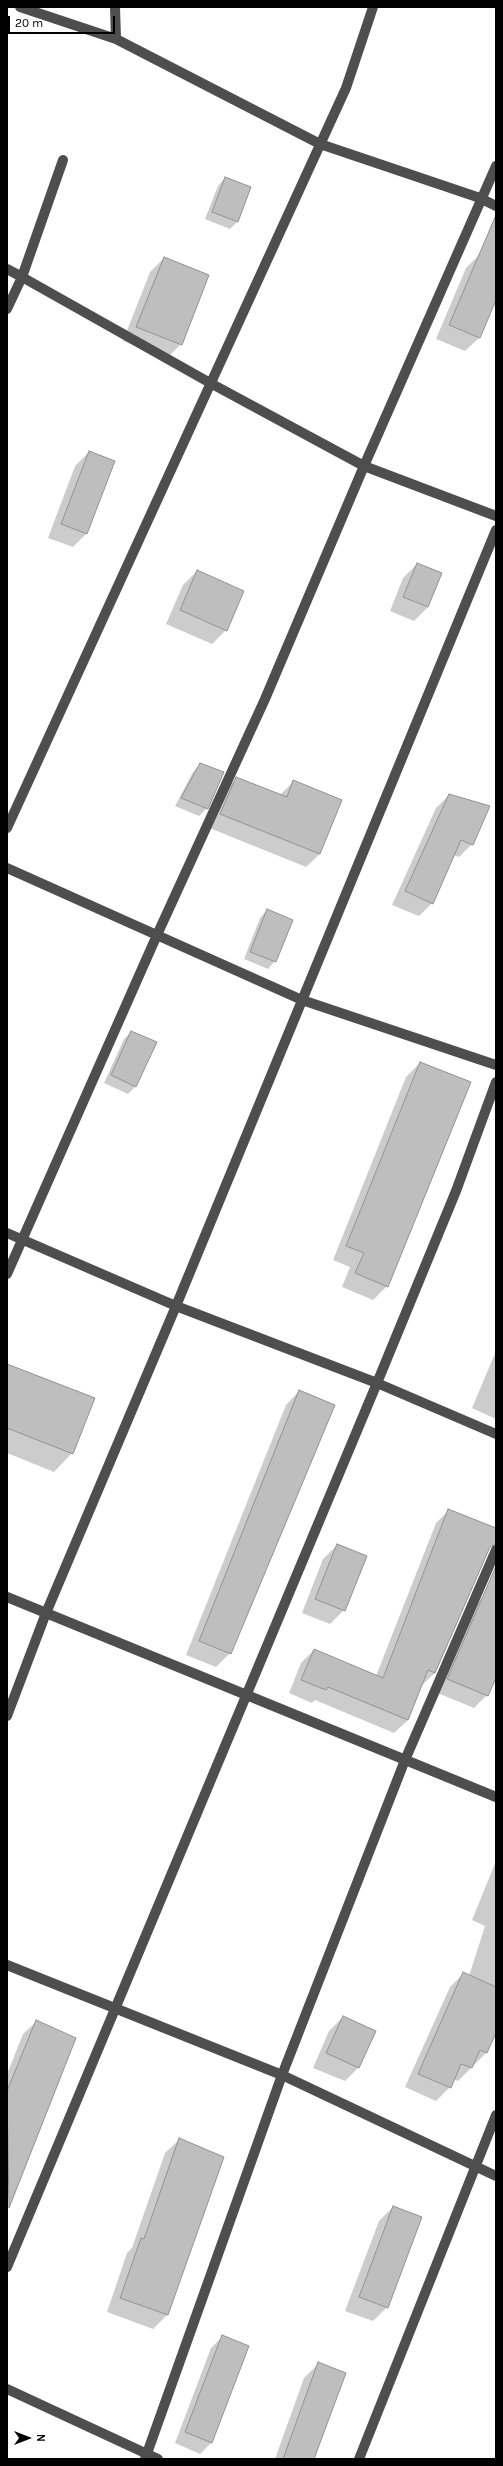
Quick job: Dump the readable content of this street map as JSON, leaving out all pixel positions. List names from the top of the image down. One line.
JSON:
{"scale_bar":"20 m","north":"right"}
